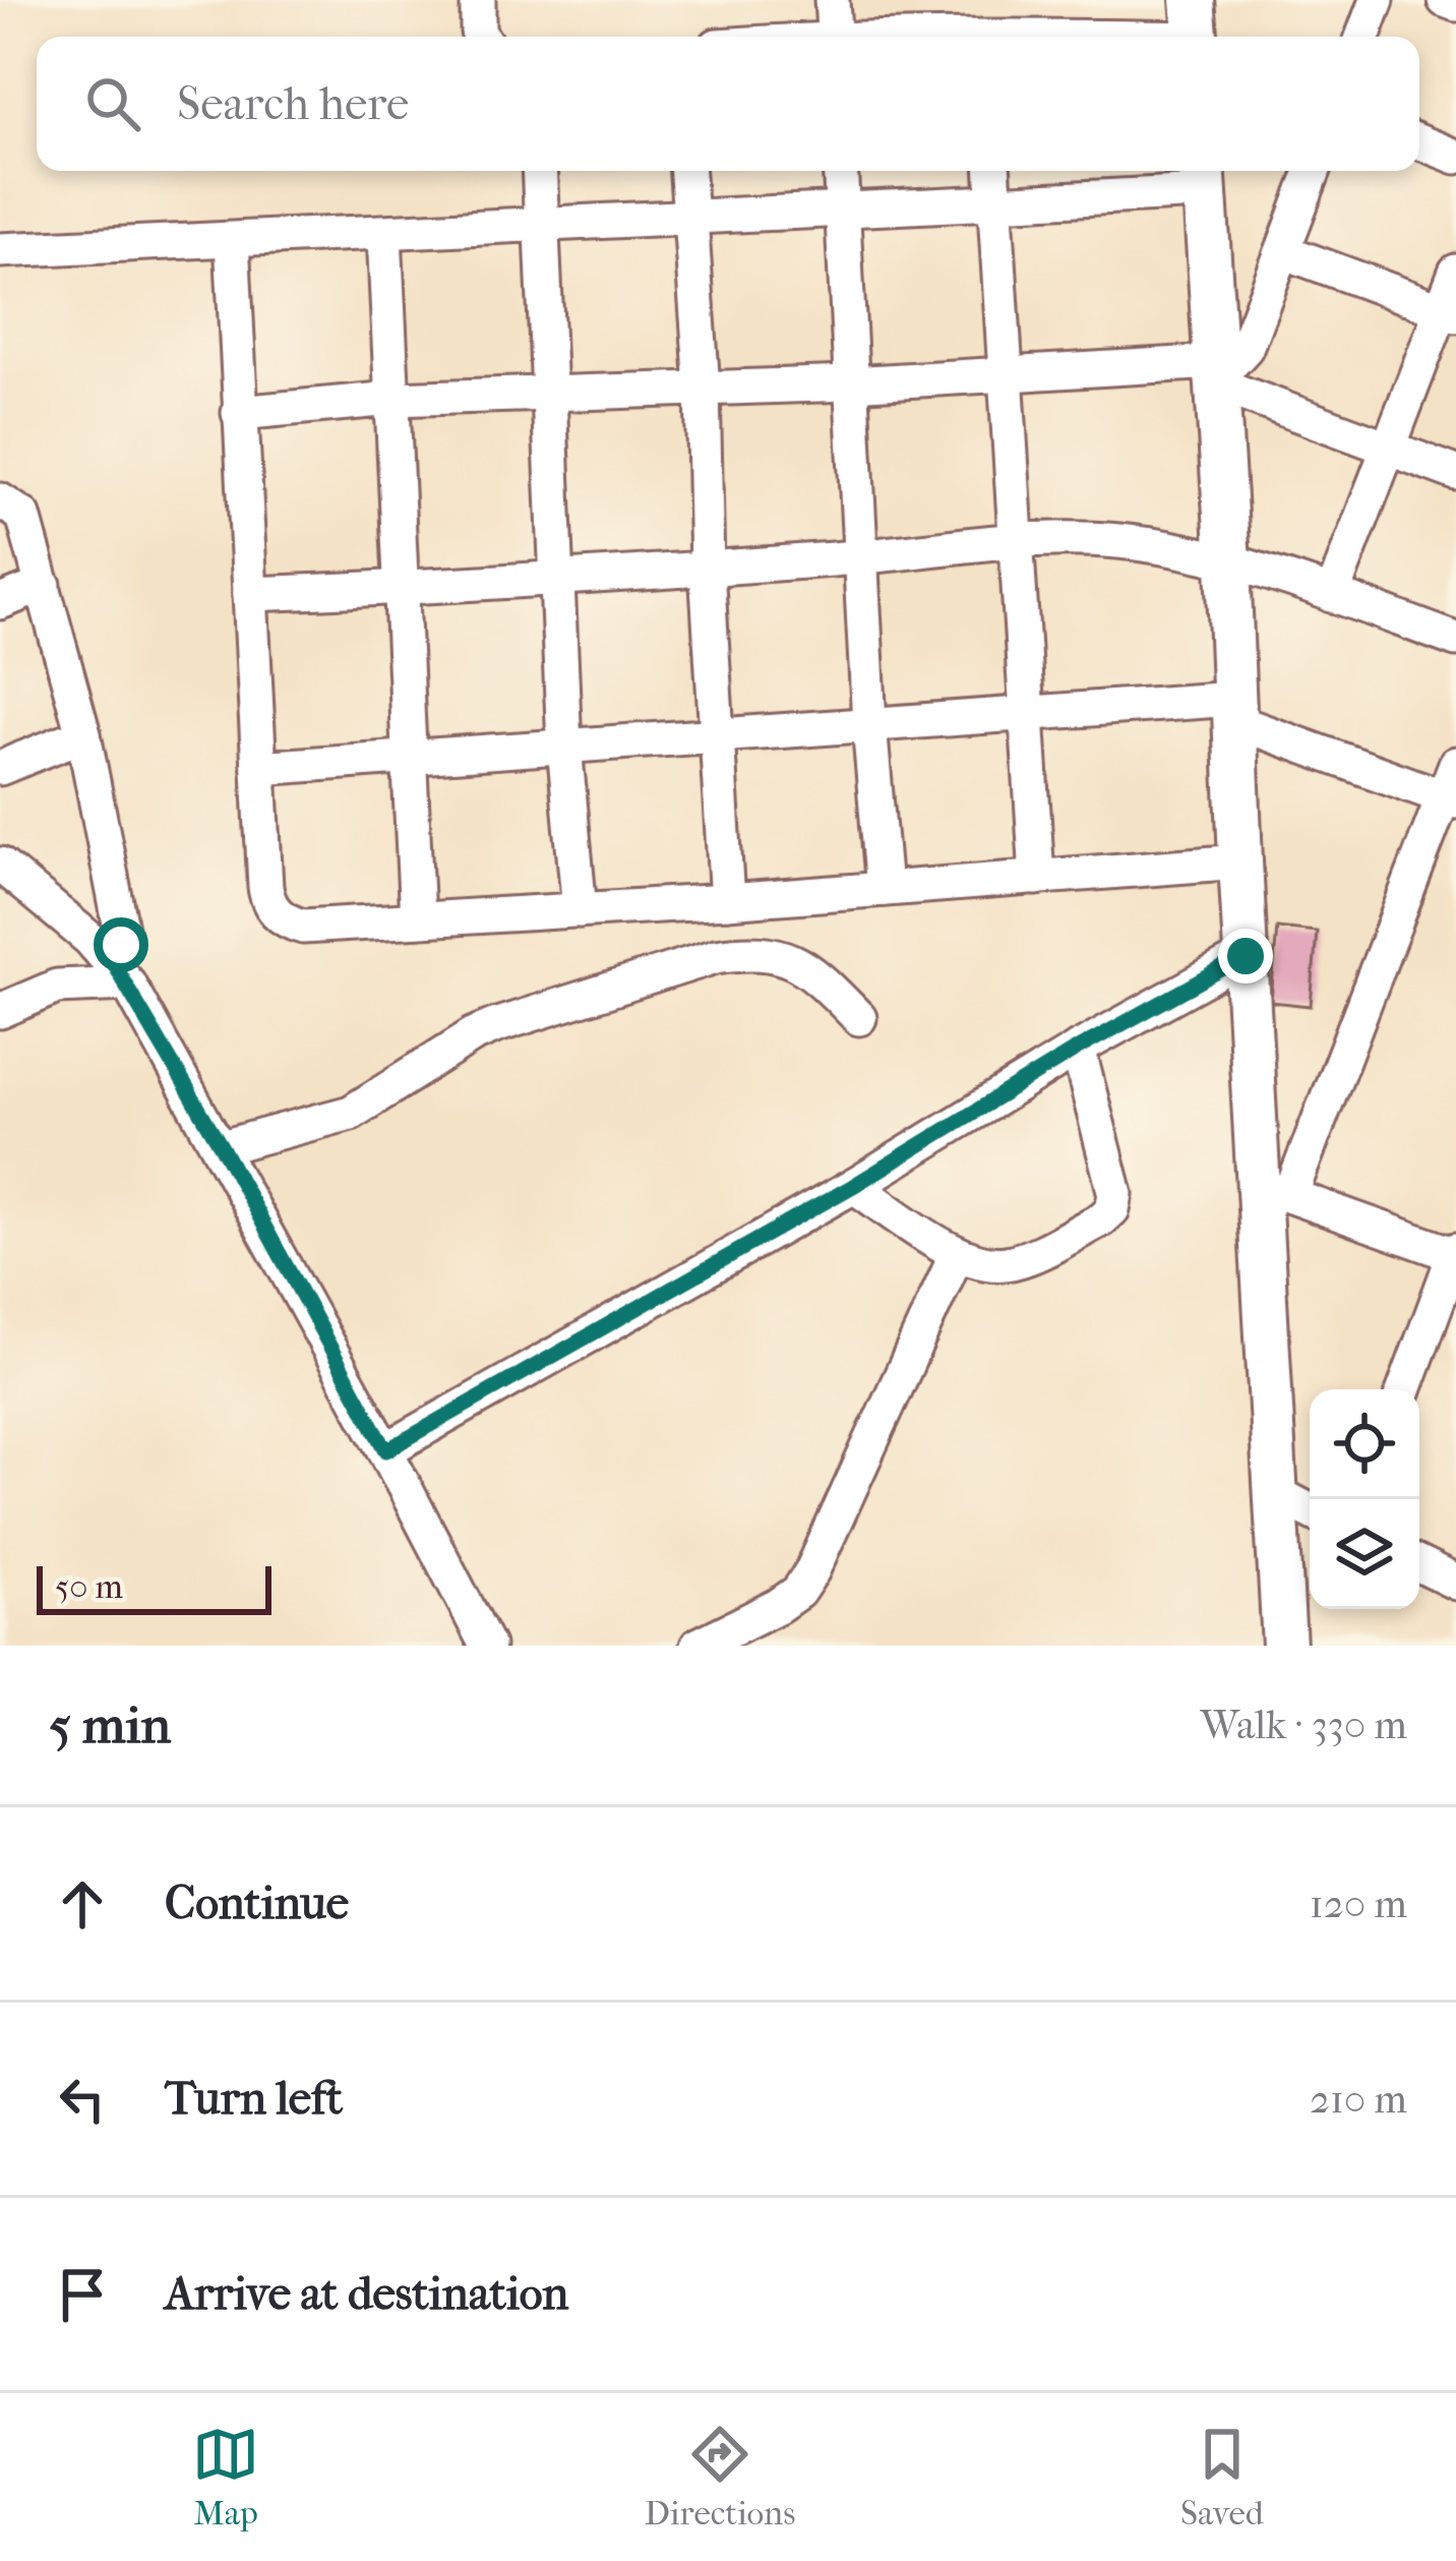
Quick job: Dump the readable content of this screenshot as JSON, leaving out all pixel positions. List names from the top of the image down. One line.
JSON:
{"scale_bar":"50 m","page":{"search":"Search here","scale":"50 m","heading":["5 min","Walk · 330 m"],"list":[["Continue","120 m"],["Turn left","210 m"],"Arrive at destination"],"nav":["Map","Directions","Saved"]}}
